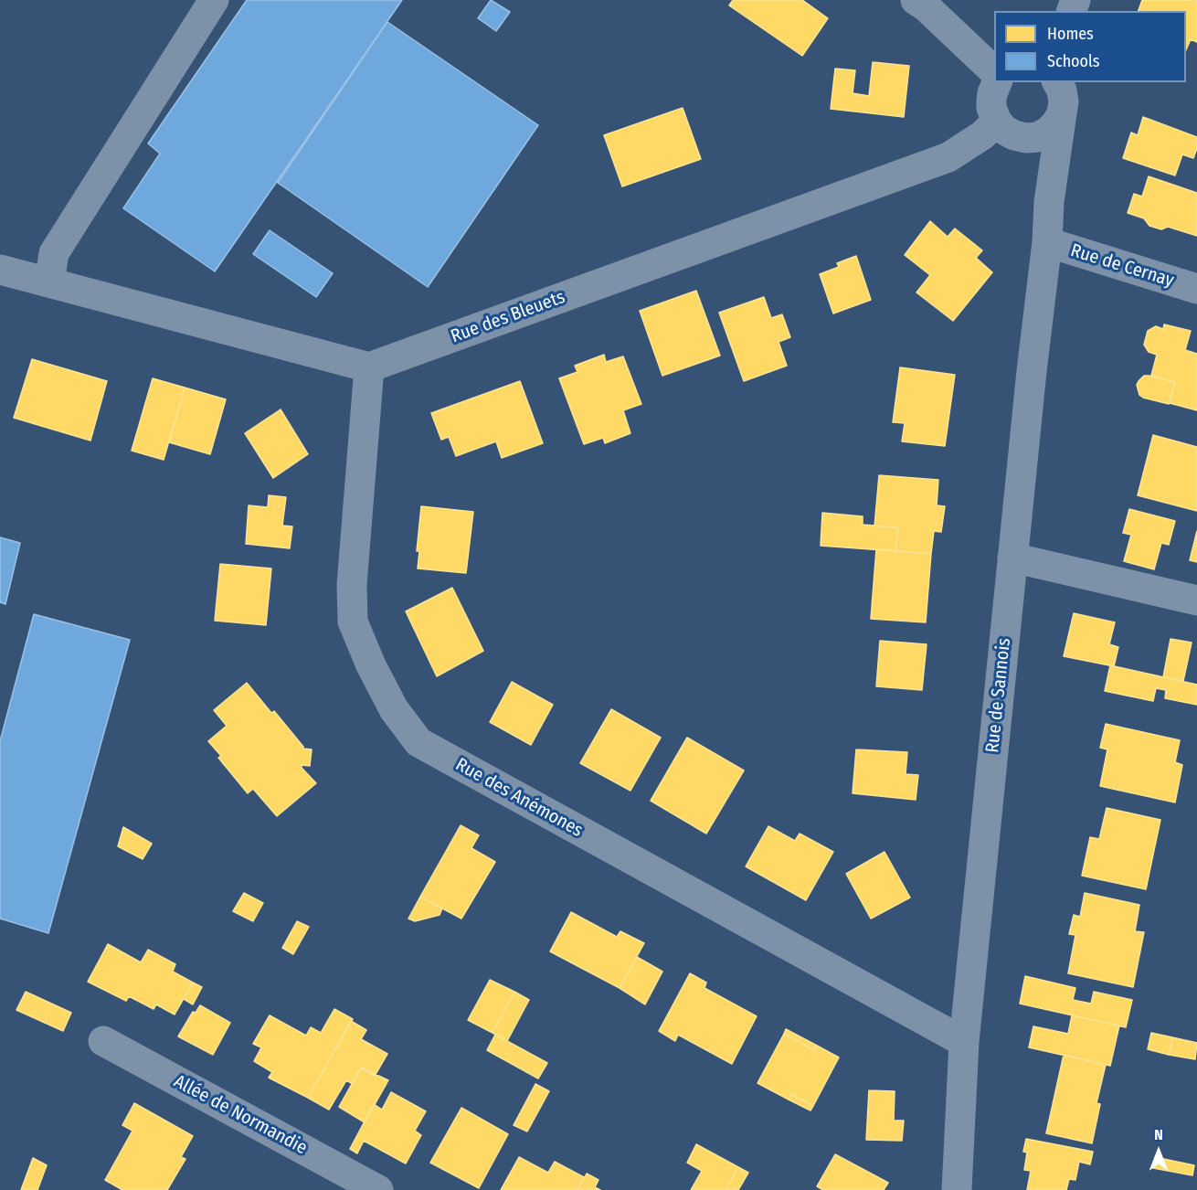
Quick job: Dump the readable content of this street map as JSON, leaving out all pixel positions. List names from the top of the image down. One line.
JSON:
{"streets":{"street":["Rue de Cernay","Rue des Bleuets","Rue de Sannois","Rue des Anémones","Allée de Normandie"]},"crossings":[["Rue de Cernay","Rue de Sannois"],["Rue des Bleuets","Rue des Anémones"],["Rue de Sannois","Rue des Anémones"]],"legend":["Homes","Schools"],"north":"top"}
